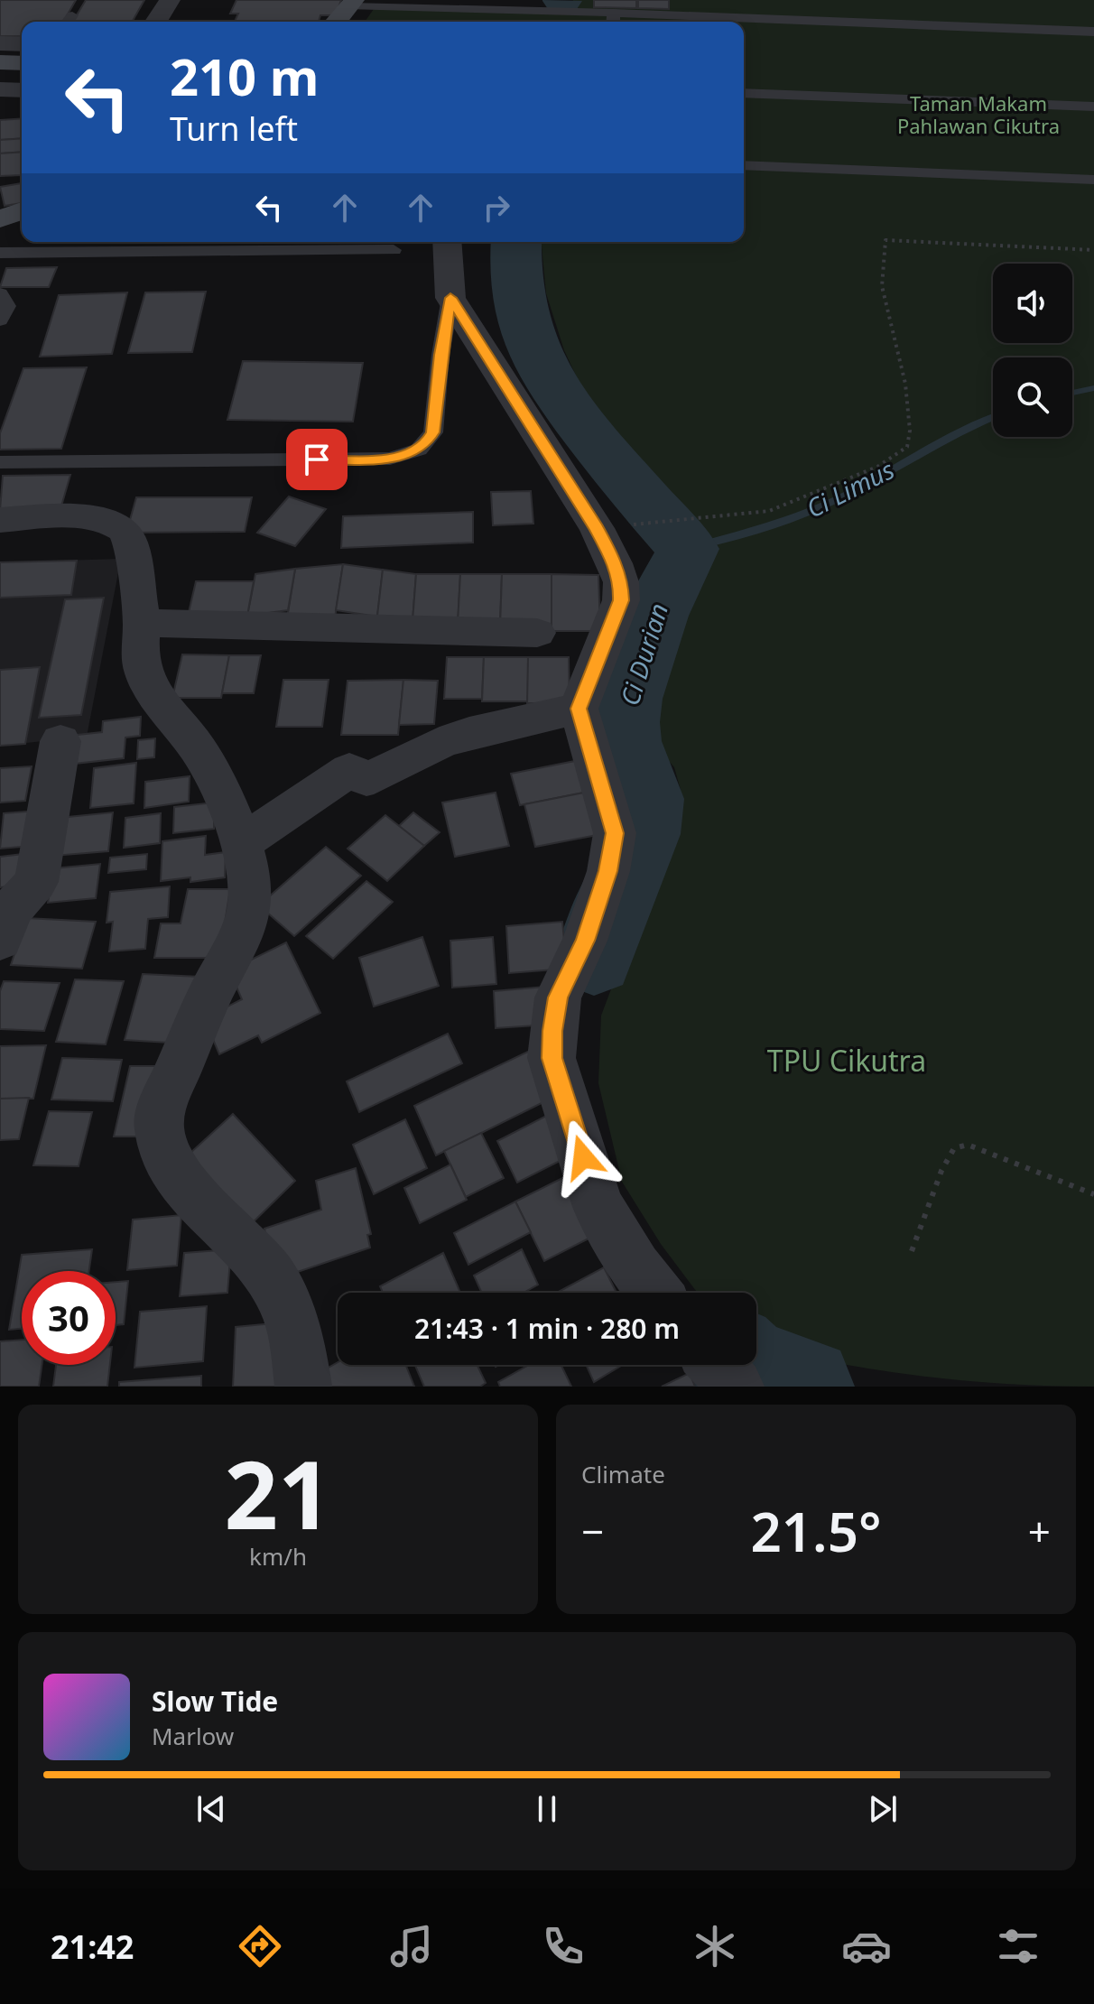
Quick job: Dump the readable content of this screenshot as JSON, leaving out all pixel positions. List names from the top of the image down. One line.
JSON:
{"water":["Ci Limus","Ci Durian"],"parks":["Taman Makam Pahlawan Cikutra","TPU Cikutra"],"page":{"turn":["210 m","Turn left"],"limit":"30","trip":"21:43 · 1 min · 280 m","tile":[["21","km/h"],"Climate"],"heat":["−","21.5°","+"],"song":["Slow Tide","Marlow"],"tabs":"21:42"}}
